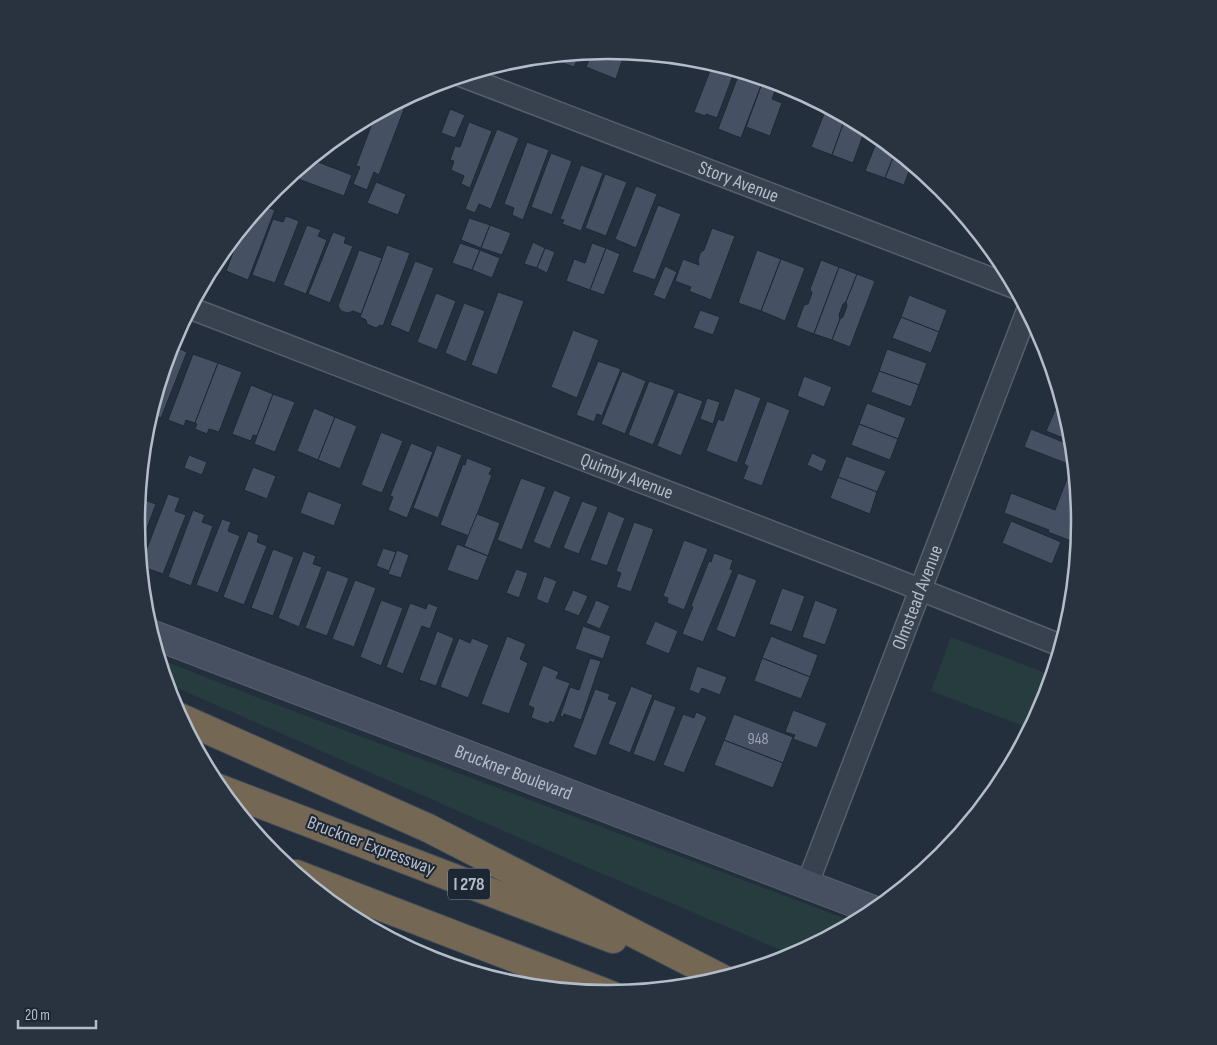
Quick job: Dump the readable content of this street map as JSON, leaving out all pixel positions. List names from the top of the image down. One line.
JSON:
{"streets":{"highway":["Bruckner Expressway","I 278"],"main road":["Bruckner Boulevard"],"street":["Story Avenue","Quimby Avenue","Olmstead Avenue"]},"crossings":[["Quimby Avenue","Olmstead Avenue"],["Olmstead Avenue","Bruckner Boulevard"]],"house_numbers":["948"],"scale_bar":"20 m"}
